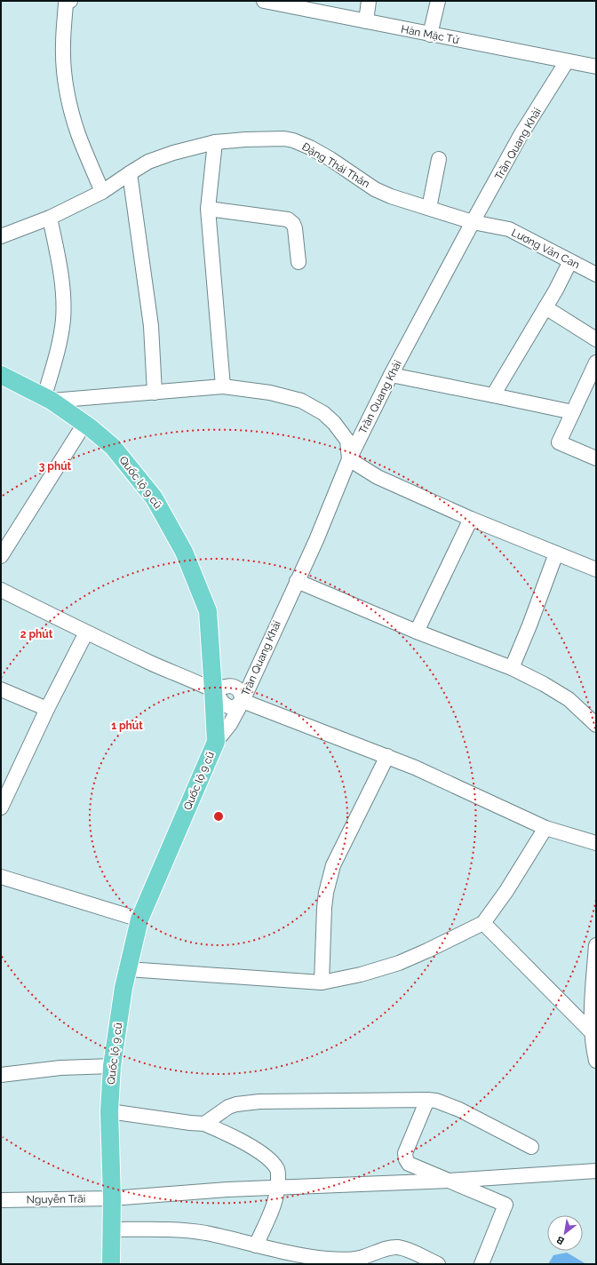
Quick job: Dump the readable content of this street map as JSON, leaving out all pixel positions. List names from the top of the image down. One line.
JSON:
{"streets":{"main road":["Quốc lộ 9 cũ"],"street":["Hàn Mặc Tử","Trần Quang Khải","Đặng Thái Thân","Lương Văn Can","Nguyễn Trãi"]},"crossings":[["Hàn Mặc Tử","Trần Quang Khải"],["Trần Quang Khải","Đặng Thái Thân"],["Trần Quang Khải","Lương Văn Can"],["Trần Quang Khải","Quốc lộ 9 cũ"],["Đặng Thái Thân","Lương Văn Can"],["Quốc lộ 9 cũ","Nguyễn Trãi"]],"north":"bottom left","rings":["3 phút","2 phút","1 phút"]}
